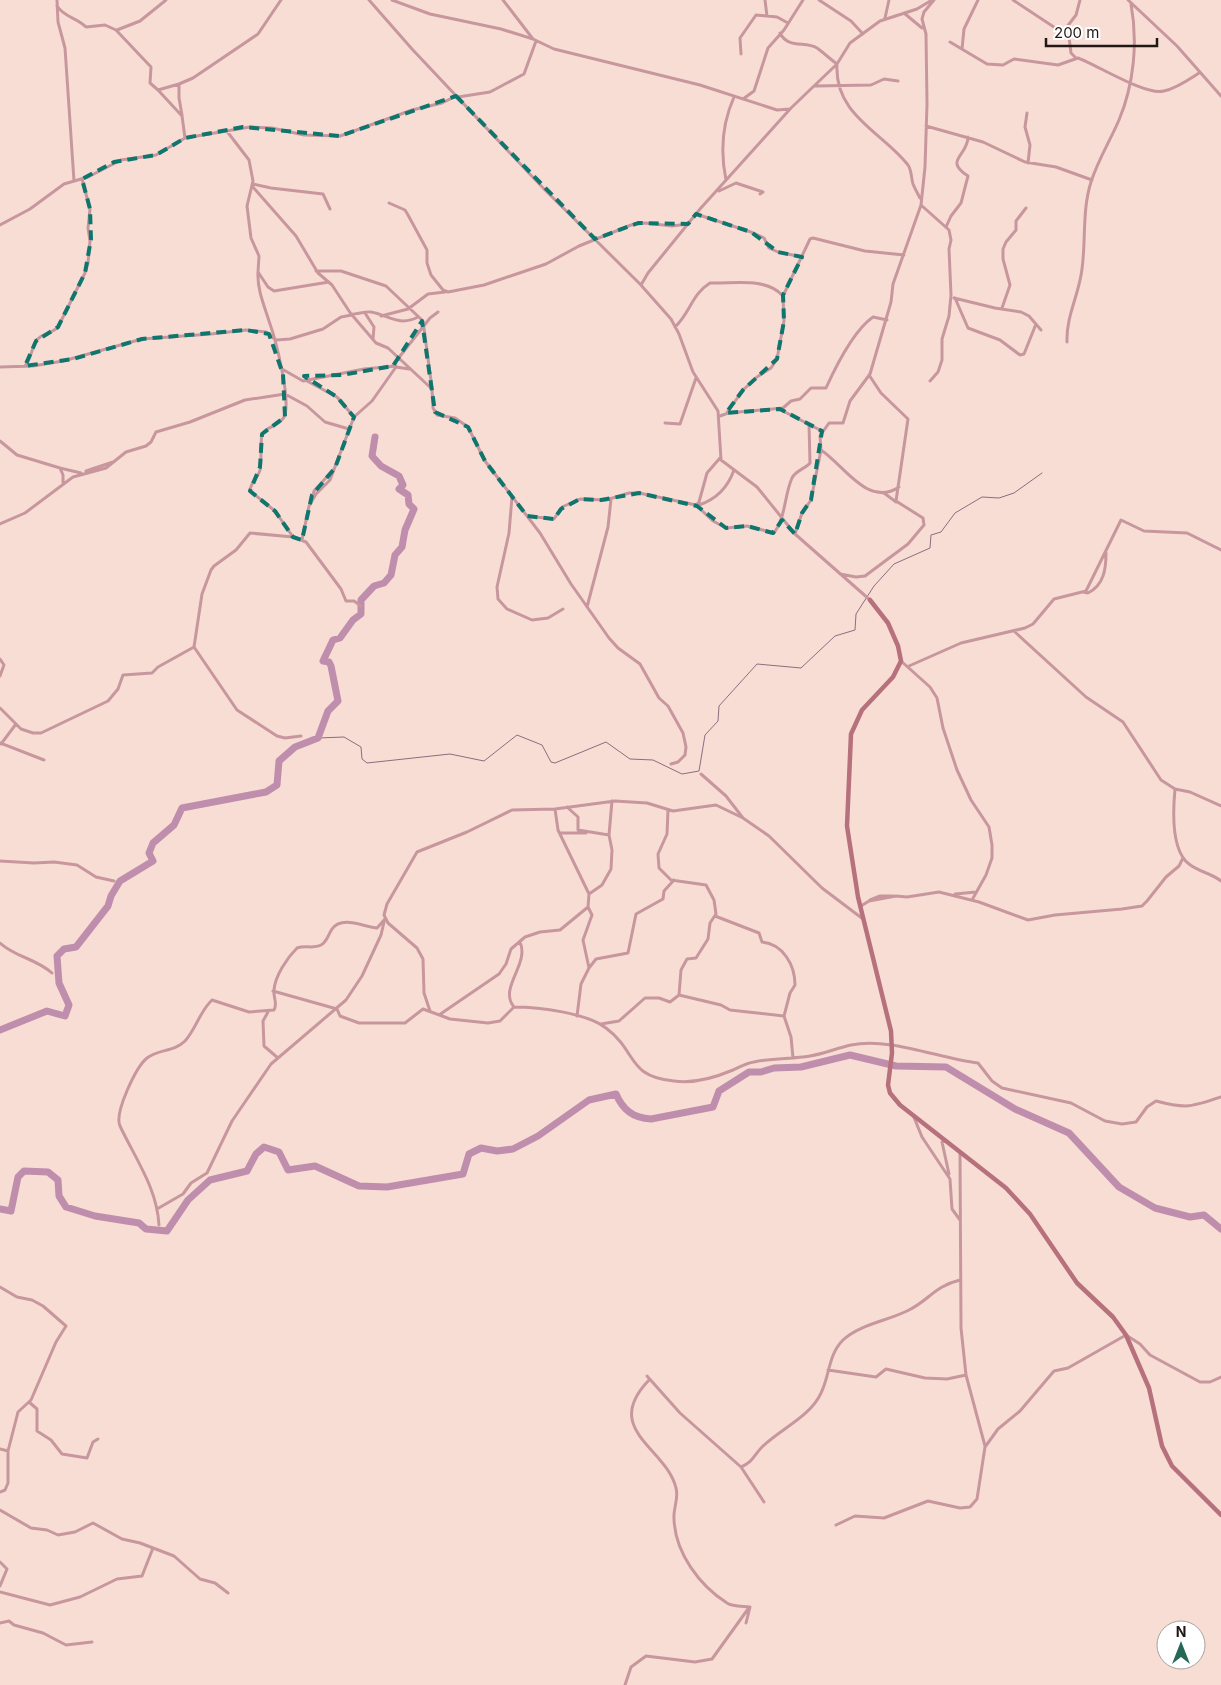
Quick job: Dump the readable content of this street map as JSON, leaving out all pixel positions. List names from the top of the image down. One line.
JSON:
{"scale_bar":"200 m","north":"top"}
